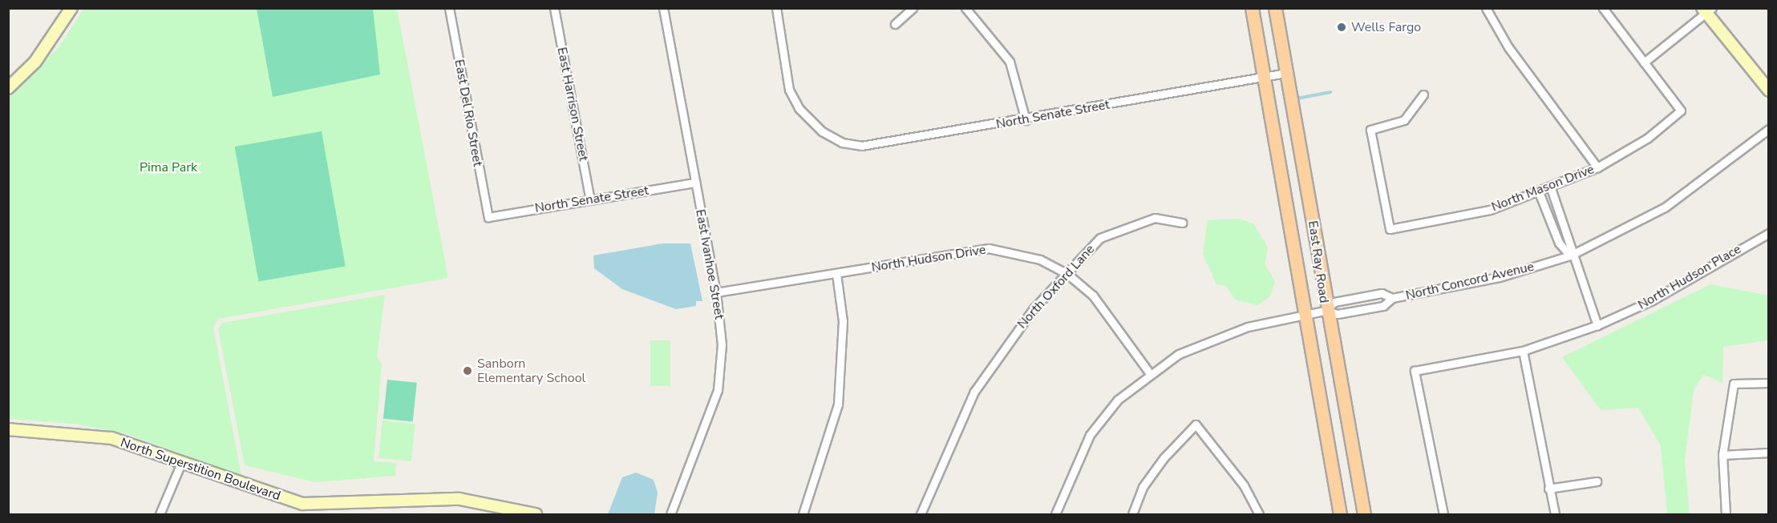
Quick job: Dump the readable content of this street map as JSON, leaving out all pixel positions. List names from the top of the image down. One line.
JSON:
{"streets":{"main road":["East Ray Road"],"street":["East Harrison Street","East Del Rio Street","North Senate Street","North Mason Drive","North Hudson Drive","East Ivanhoe Street","North Hudson Place","North Concord Avenue","North Oxford Lane","North Superstition Boulevard"]},"crossings":[["East Harrison Street","North Senate Street"],["East Del Rio Street","North Senate Street"],["North Senate Street","East Ray Road"],["North Senate Street","East Ivanhoe Street"],["North Hudson Drive","East Ivanhoe Street"],["North Hudson Drive","North Concord Avenue"],["North Hudson Drive","North Oxford Lane"],["East Ray Road","North Concord Avenue"]],"parks":["Pima Park"],"places":["Wells Fargo","Sanborn Elementary School"]}
